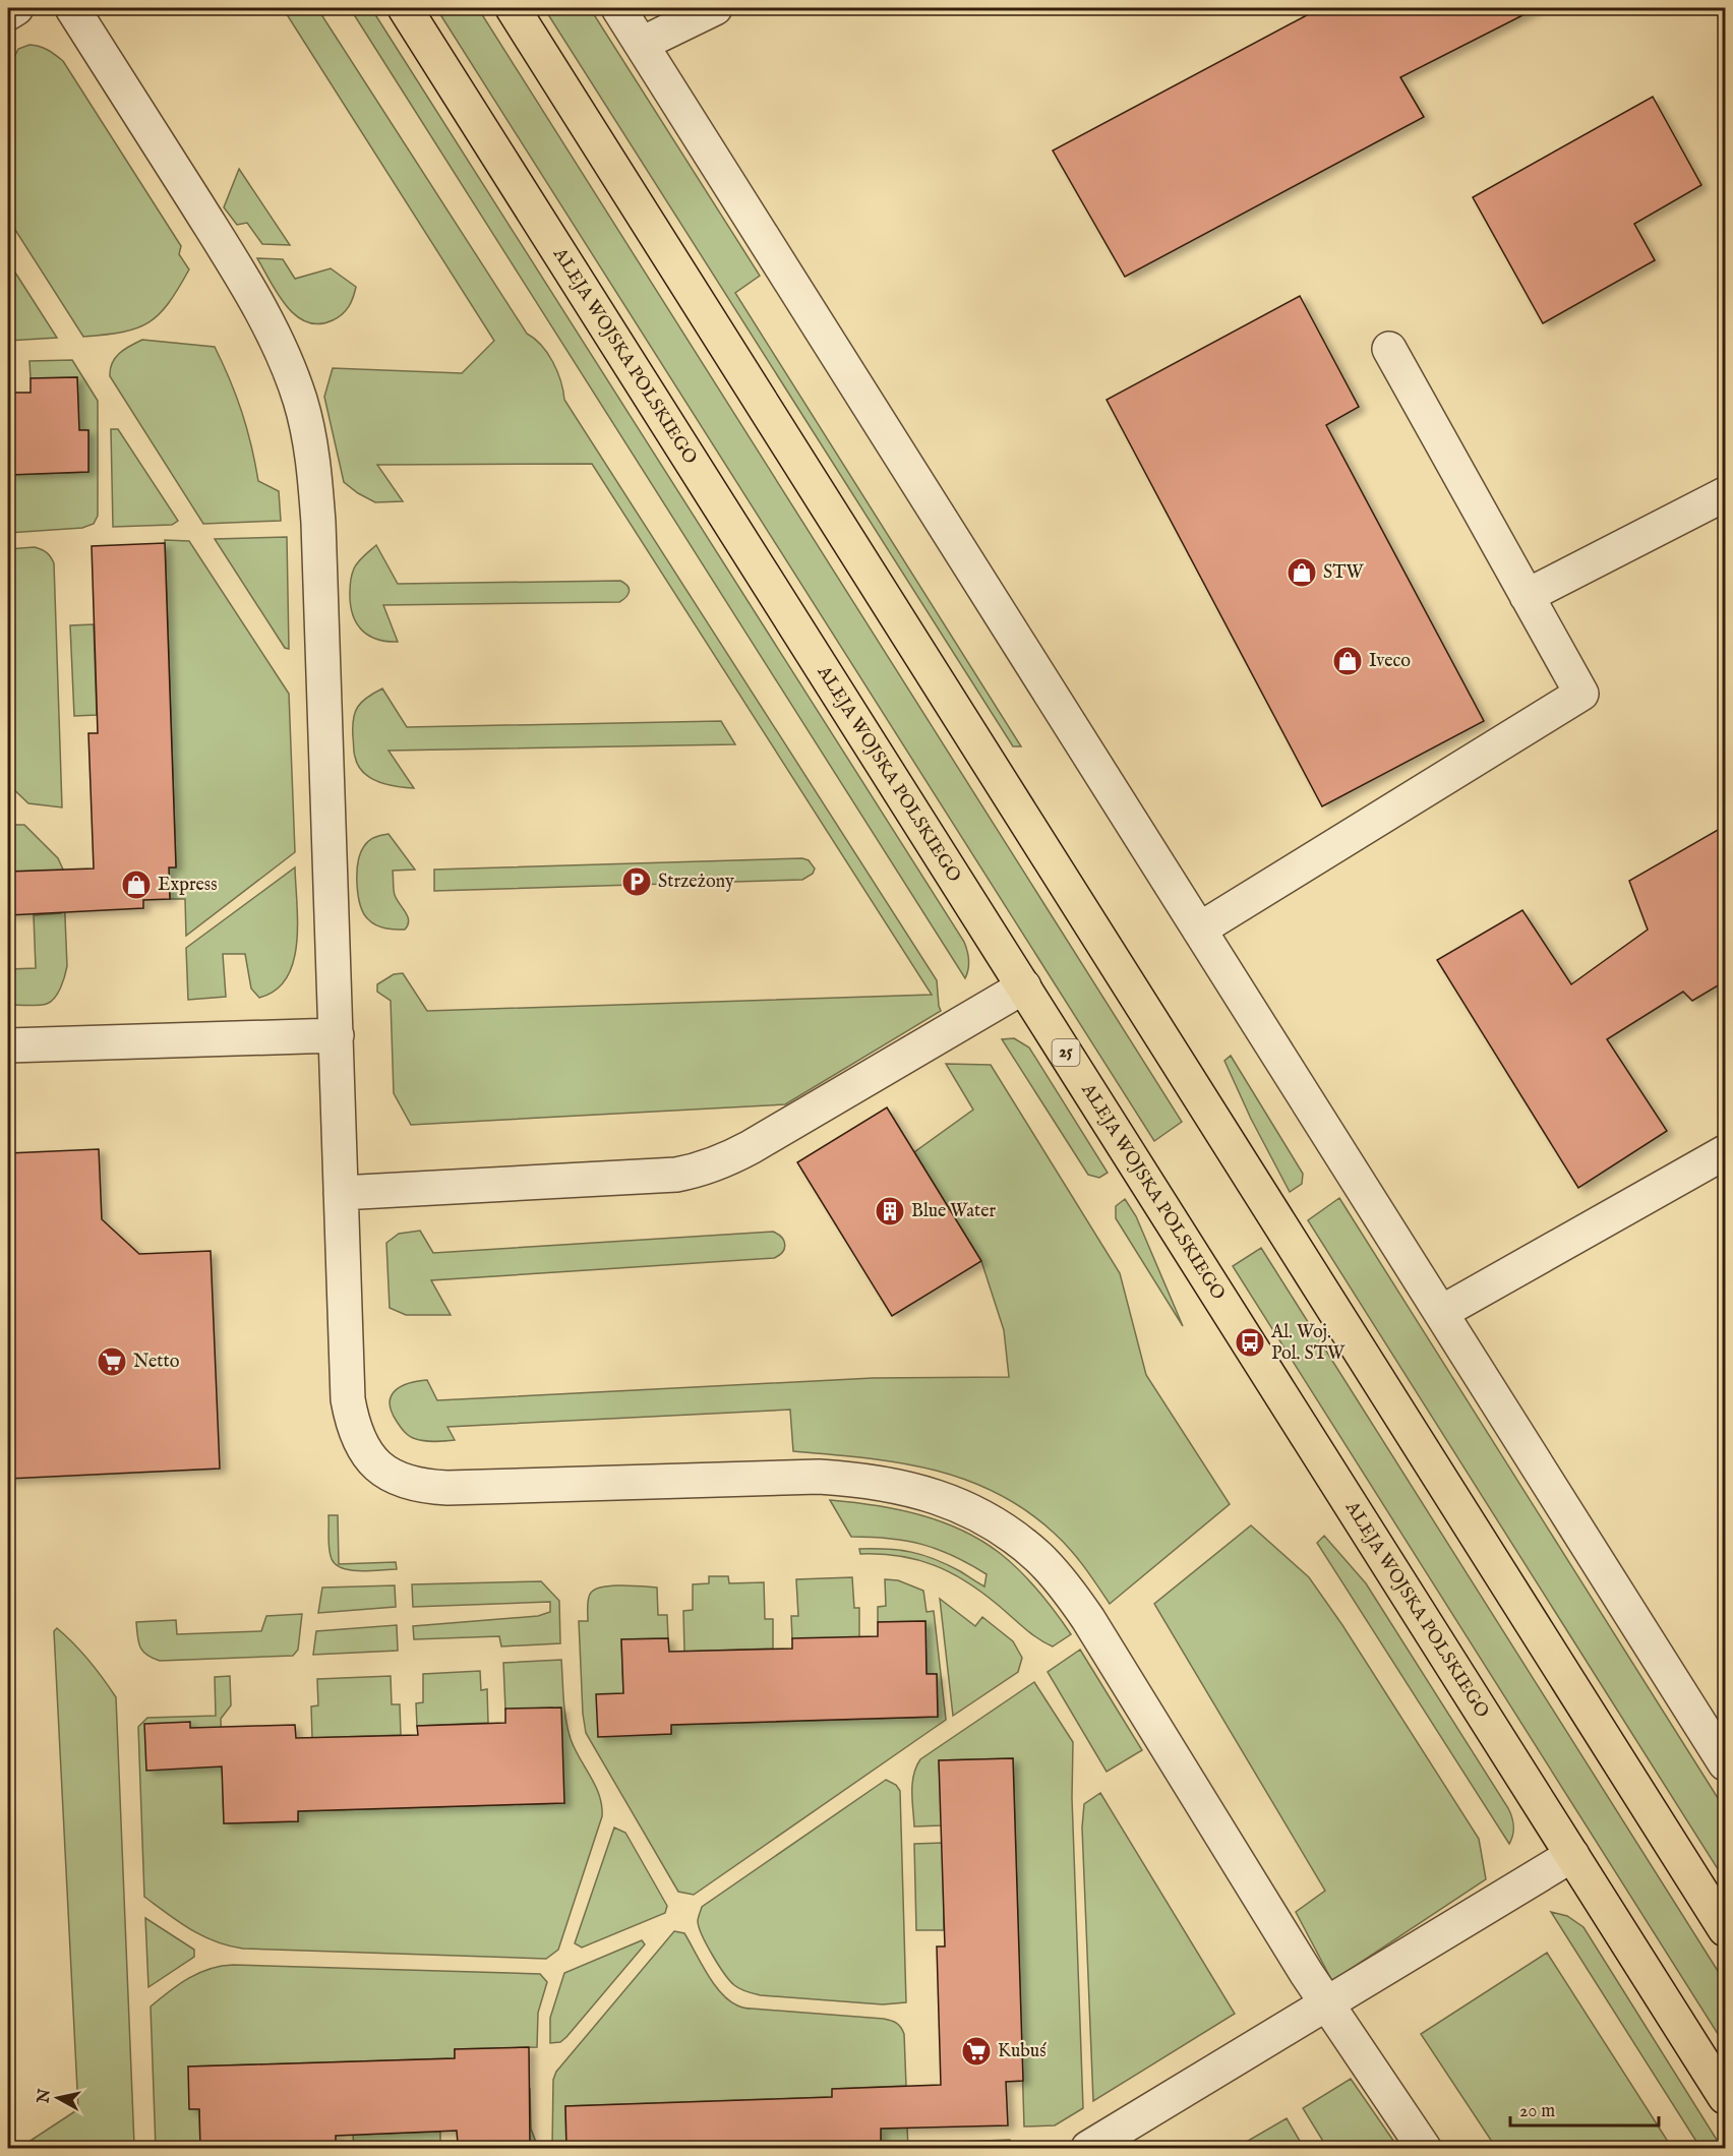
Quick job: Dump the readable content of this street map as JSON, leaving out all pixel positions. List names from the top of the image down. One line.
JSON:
{"streets":{"main road":["ALEJA WOJSKA POLSKIEGO","25"]},"places":{"shop":["STW","Iveco","Express"],"parking":["Strzeżony"],"building":["Blue Water"],"bus stop":["Al. Woj. Pol. STW"],"supermarket":["Netto","Kubuś"]},"scale_bar":"20 m","north":"left"}
